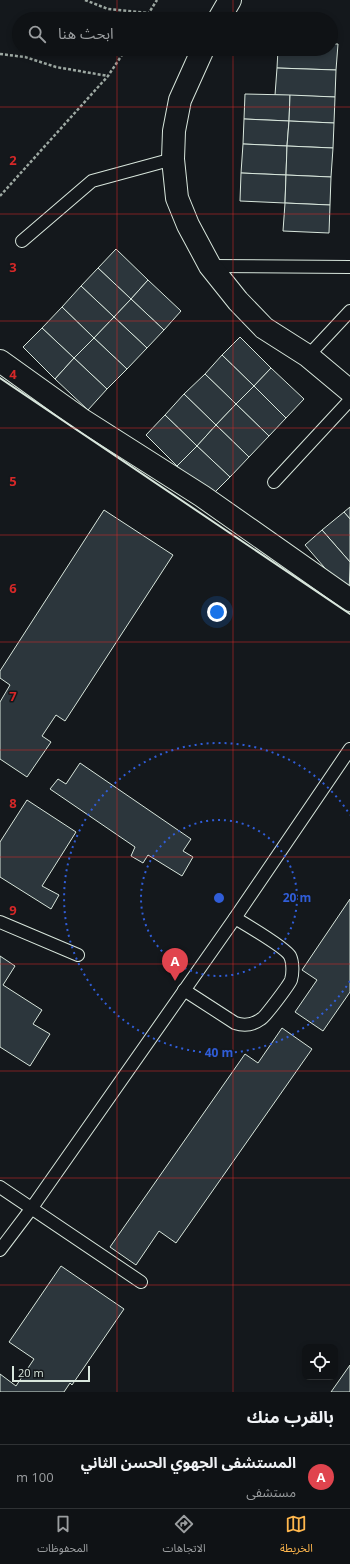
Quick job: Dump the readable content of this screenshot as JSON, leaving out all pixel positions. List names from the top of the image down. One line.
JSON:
{"scale_bar":"20 m","page":{"search":"ابحث هنا","pins":"A","scale":"20 m","heading":"بالقرب منك","list":[{"mark":"A","name":"المستشفى الجهوي الحسن الثاني","note":"مستشفى","value":"100 m"}],"nav":["الخريطة","الاتجاهات","المحفوظات"]},"grid":{"rows":["2","3","4","5","6","7","8","9"]},"rings":["20 m","40 m"]}
